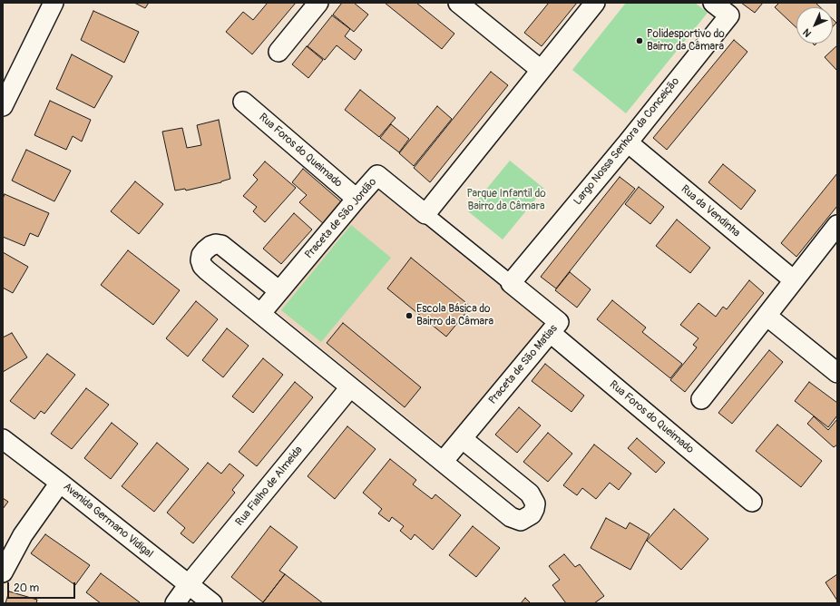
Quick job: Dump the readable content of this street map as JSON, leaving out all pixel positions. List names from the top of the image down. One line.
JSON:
{"streets":{"street":["Largo Nossa Senhora da Conceição","Rua Foros do Queimado","Rua da Vendinha","Praceta de São Jordão","Praceta de São Matias","Rua Fialho de Almeida","Avenida Germano Vidigal"]},"crossings":[["Largo Nossa Senhora da Conceição","Rua da Vendinha"],["Largo Nossa Senhora da Conceição","Praceta de São Matias"],["Rua Foros do Queimado","Praceta de São Jordão"],["Rua Foros do Queimado","Praceta de São Matias"],["Rua Fialho de Almeida","Avenida Germano Vidigal"]],"parks":["Parque Infantil do Bairro da Câmara"],"places":["Polidesportivo do Bairro da Câmara","Escola Básica do Bairro da Câmara"],"scale_bar":"20 m","north":"bottom left"}
